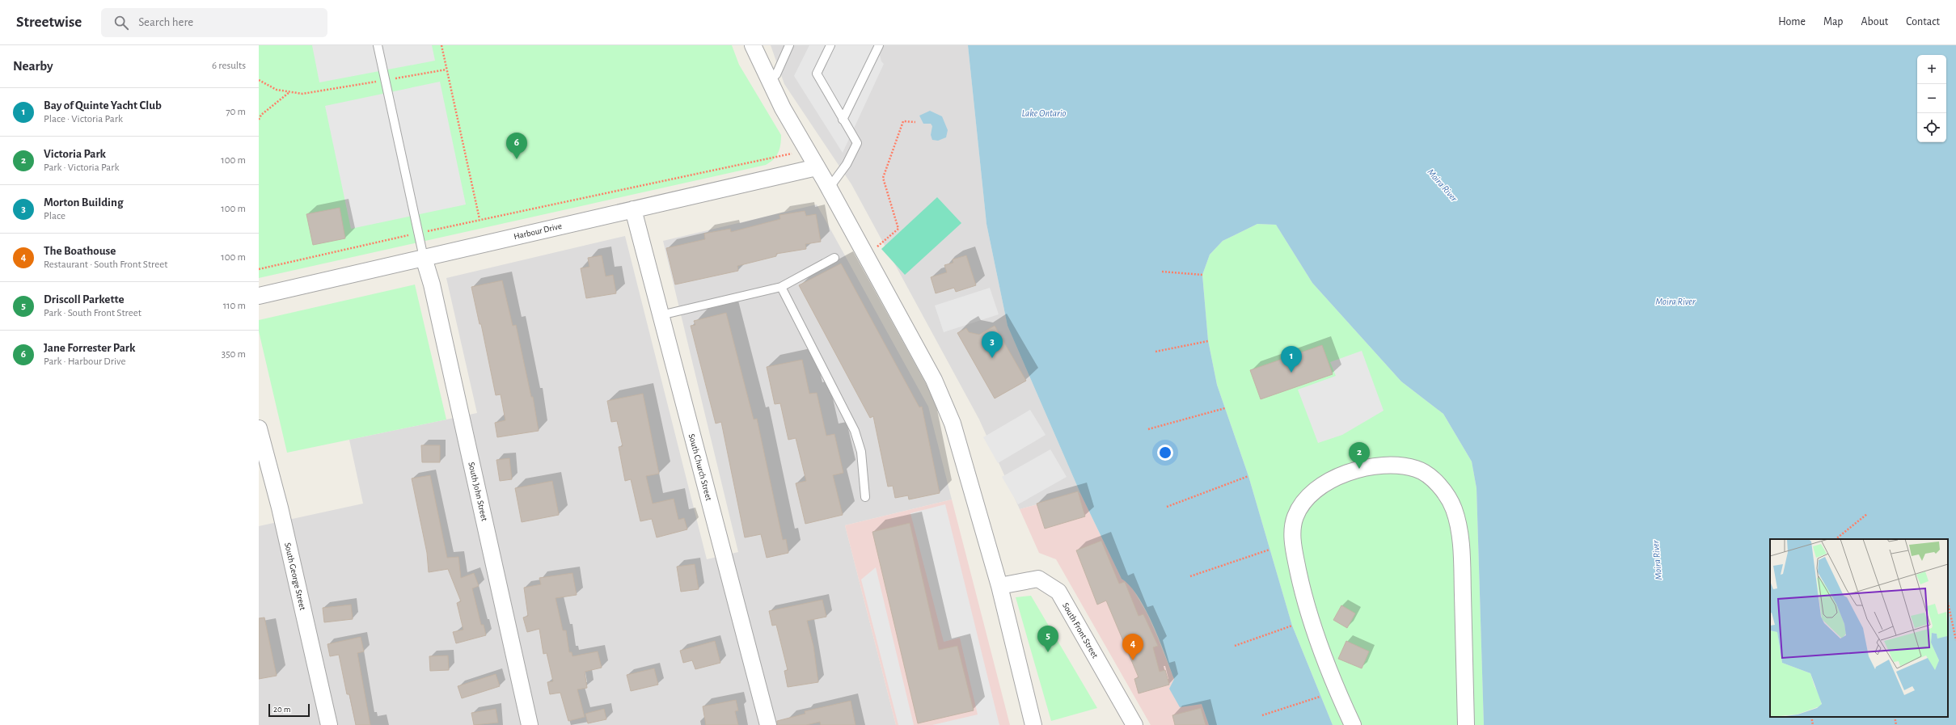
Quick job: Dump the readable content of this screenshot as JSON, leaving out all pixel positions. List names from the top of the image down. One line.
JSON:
{"streets":{"street":["Harbour Drive","South Church Street","South John Street","South George Street","South Front Street"]},"crossings":[["Harbour Drive","South Church Street"],["Harbour Drive","South John Street"]],"water":["Lake Ontario","Moira River"],"scale_bar":"20 m","page":{"header":"Streetwise","search":"Search here","nav":["Home","Map","About","Contact"],"heading":["Nearby","6 results"],"map_buttons":["+","−"],"list":[{"mark":"1","name":"Bay of Quinte Yacht Club","note":"Place · Victoria Park","value":"70 m"},{"mark":"2","name":"Victoria Park","note":"Park · Victoria Park","value":"100 m"},{"mark":"3","name":"Morton Building","note":"Place","value":"100 m"},{"mark":"4","name":"The Boathouse","note":"Restaurant · South Front Street","value":"100 m"},{"mark":"5","name":"Driscoll Parkette","note":"Park · South Front Street","value":"110 m"},{"mark":"6","name":"Jane Forrester Park","note":"Park · Harbour Drive","value":"350 m"}],"pins":["6","3","1","2","5","4"],"scale":"20 m"}}
